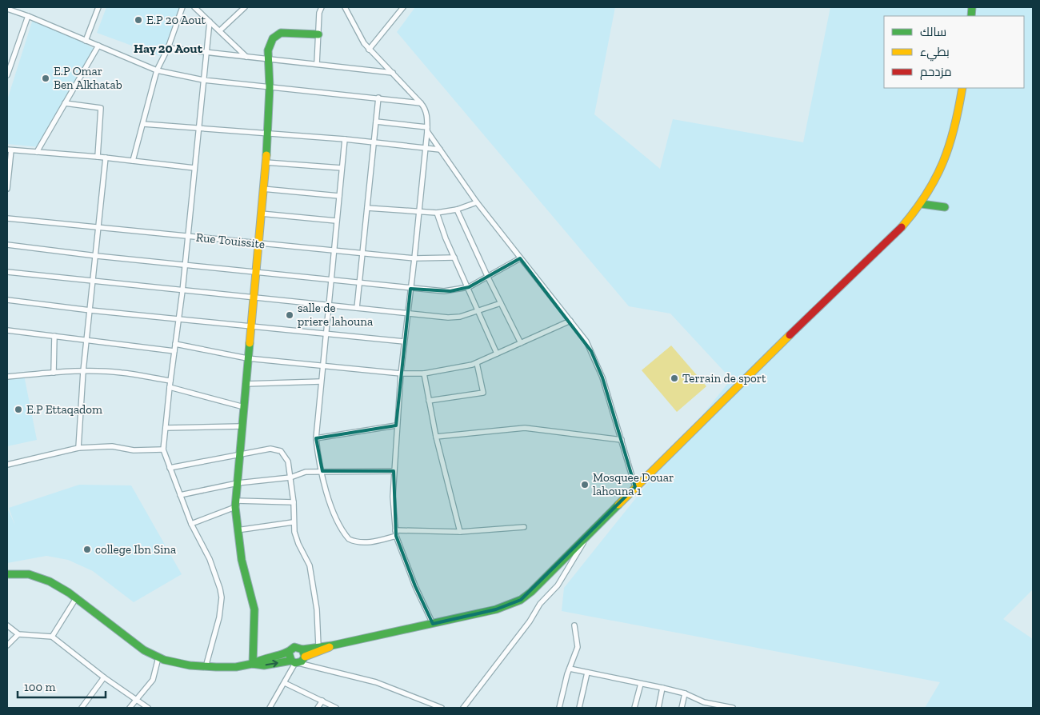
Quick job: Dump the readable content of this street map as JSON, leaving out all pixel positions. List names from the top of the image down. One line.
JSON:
{"streets":{"street":["Rue Touissite"]},"districts":["Hay 20 Aout"],"places":["E.P 20 Aout","E.P Omar Ben Alkhatab","salle de priere lahouna","Terrain de sport","E.P Ettaqadom","Mosquee Douar lahouna 1","college Ibn Sina"],"legend":["سالك","بطيء","مزدحم"],"scale_bar":"100 m"}
